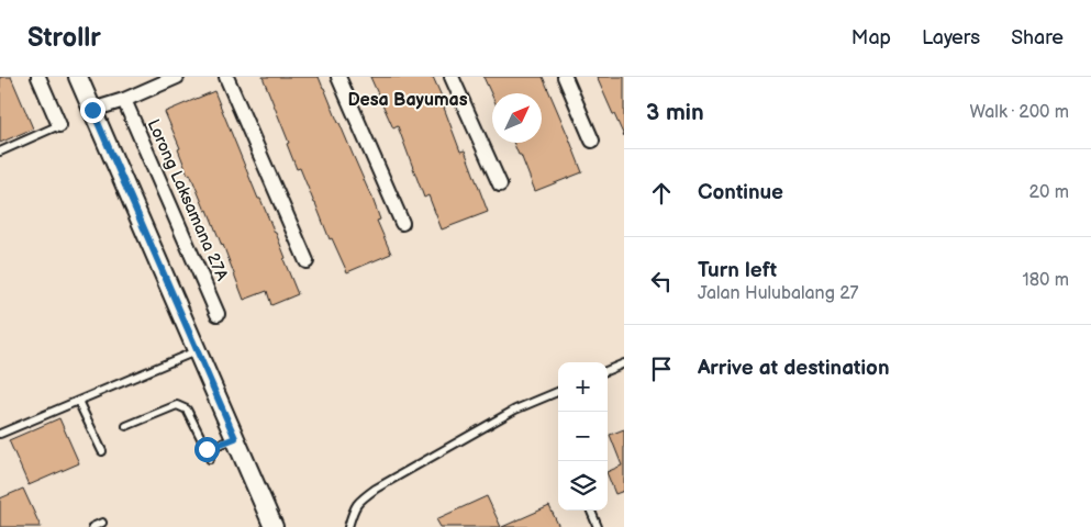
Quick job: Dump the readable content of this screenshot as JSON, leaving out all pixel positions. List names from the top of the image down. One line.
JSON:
{"streets":{"street":["Lorong Laksamana 27A"]},"districts":["Desa Bayumas"],"north":"top right","page":{"header":"Strollr","nav":["Map","Layers","Share"],"heading":["3 min","Walk · 200 m"],"list":[["Continue","20 m"],["Turn left","Jalan Hulubalang 27","180 m"],"Arrive at destination"],"map_buttons":["+","−"]}}
